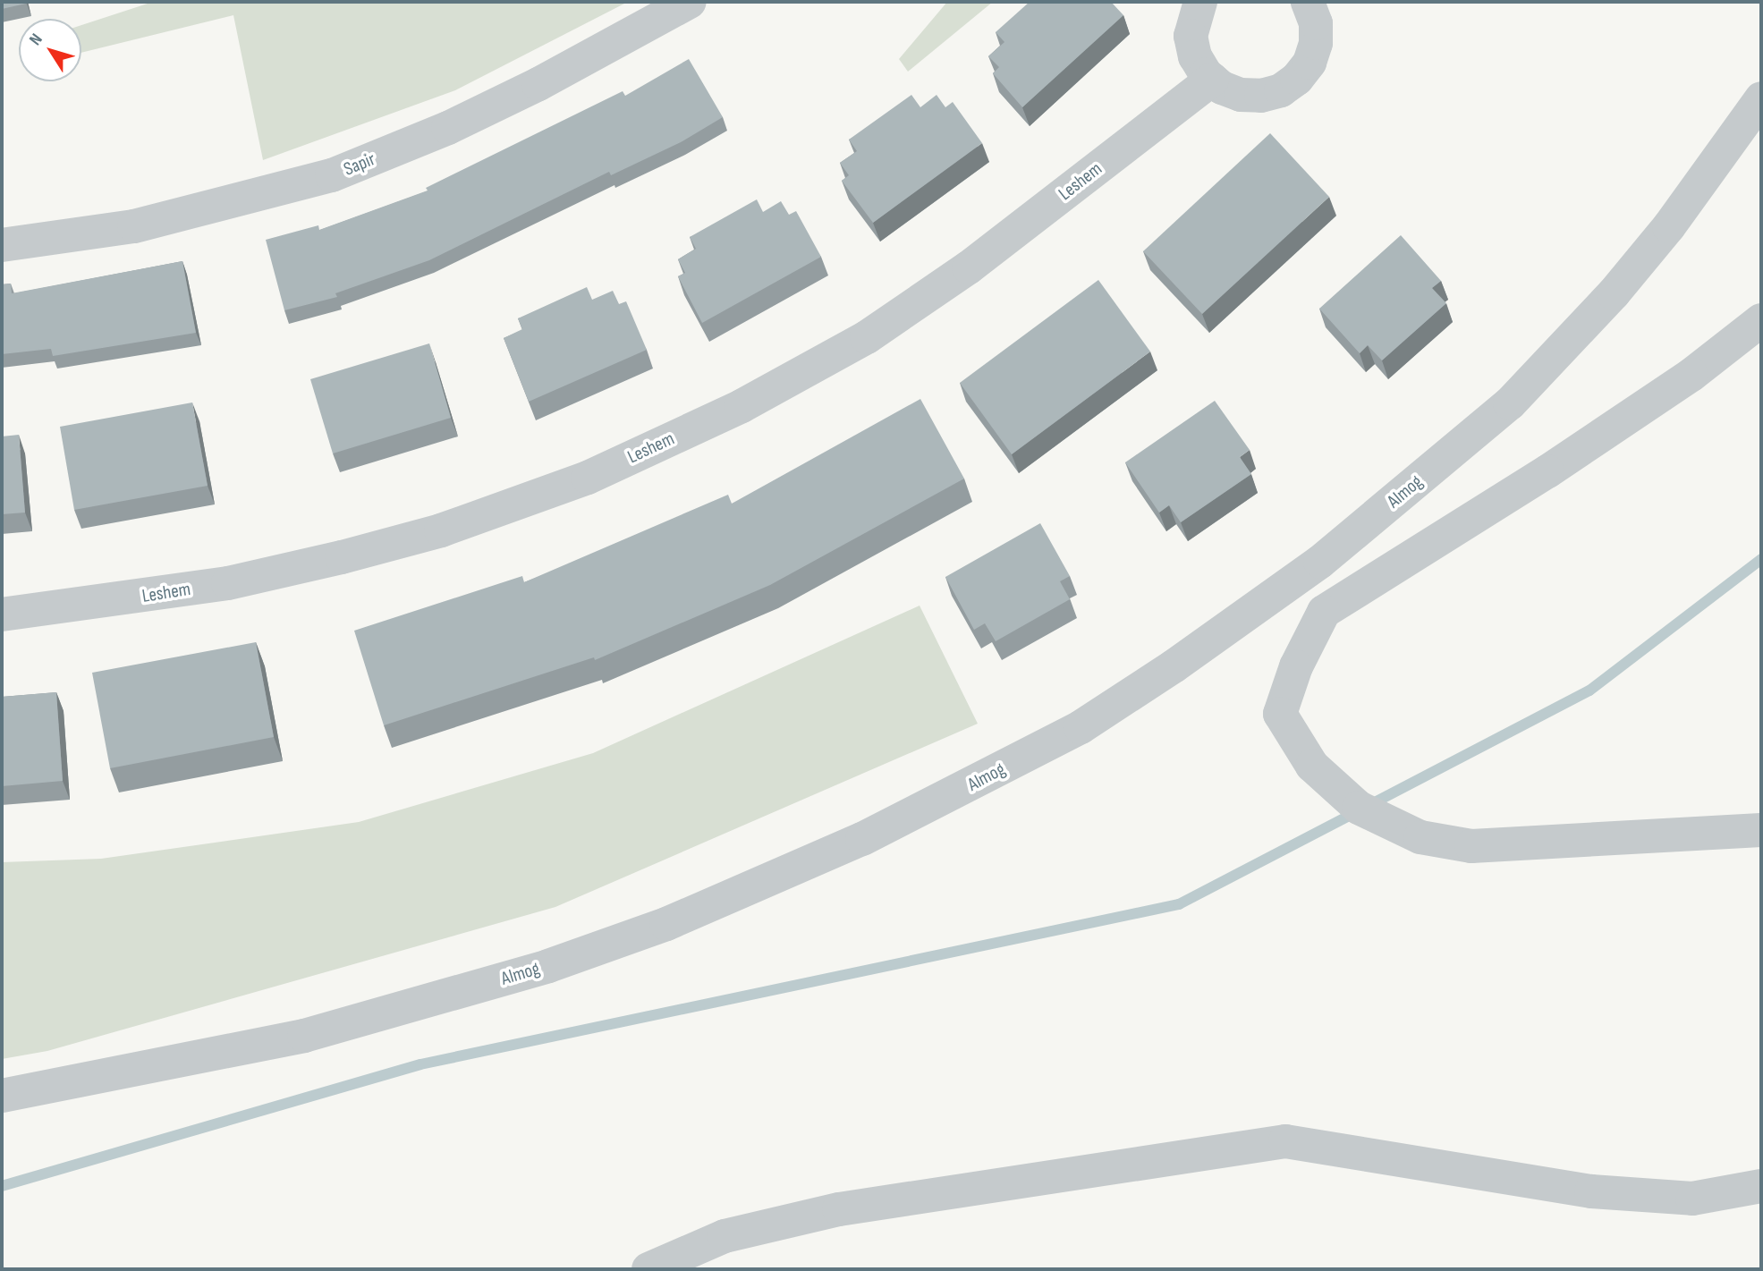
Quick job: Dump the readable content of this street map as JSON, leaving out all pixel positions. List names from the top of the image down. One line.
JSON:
{"streets":{"street":["Sapir","Leshem","Almog"]},"north":"top left"}
